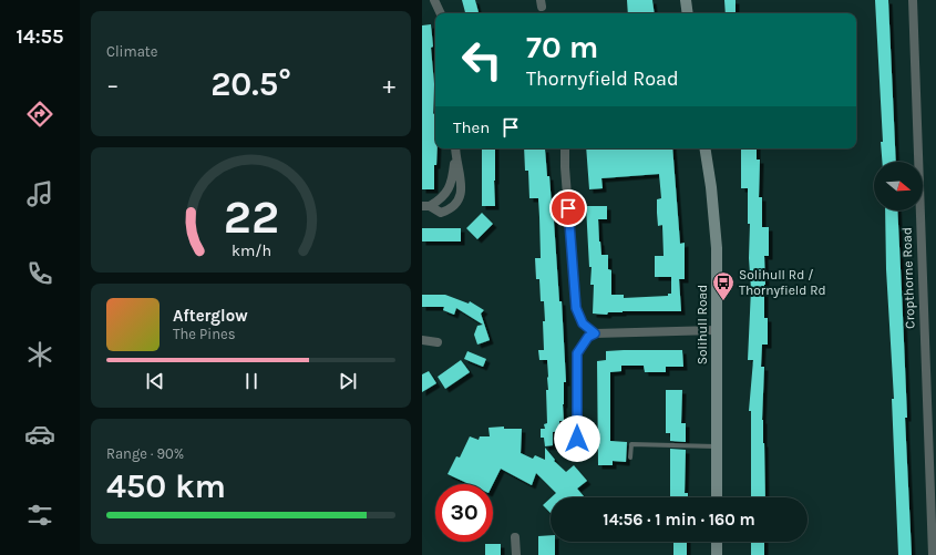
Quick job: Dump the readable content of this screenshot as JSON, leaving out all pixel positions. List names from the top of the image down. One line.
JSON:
{"streets":{"street":["Cropthorne Road","Solihull Road"]},"places":{"bus stop":["Solihull Rd / Thornyfield Rd"]},"north":"right","page":{"tabs":"14:55","tile":["Climate",["Range · 90%","450 km"]],"turn":["70 m","Thornyfield Road"],"heat":["−","20.5°","+"],"then":"Then","song":["Afterglow","The Pines"],"limit":"30","trip":"14:56 · 1 min · 160 m","gauge":["22","km/h"]}}
